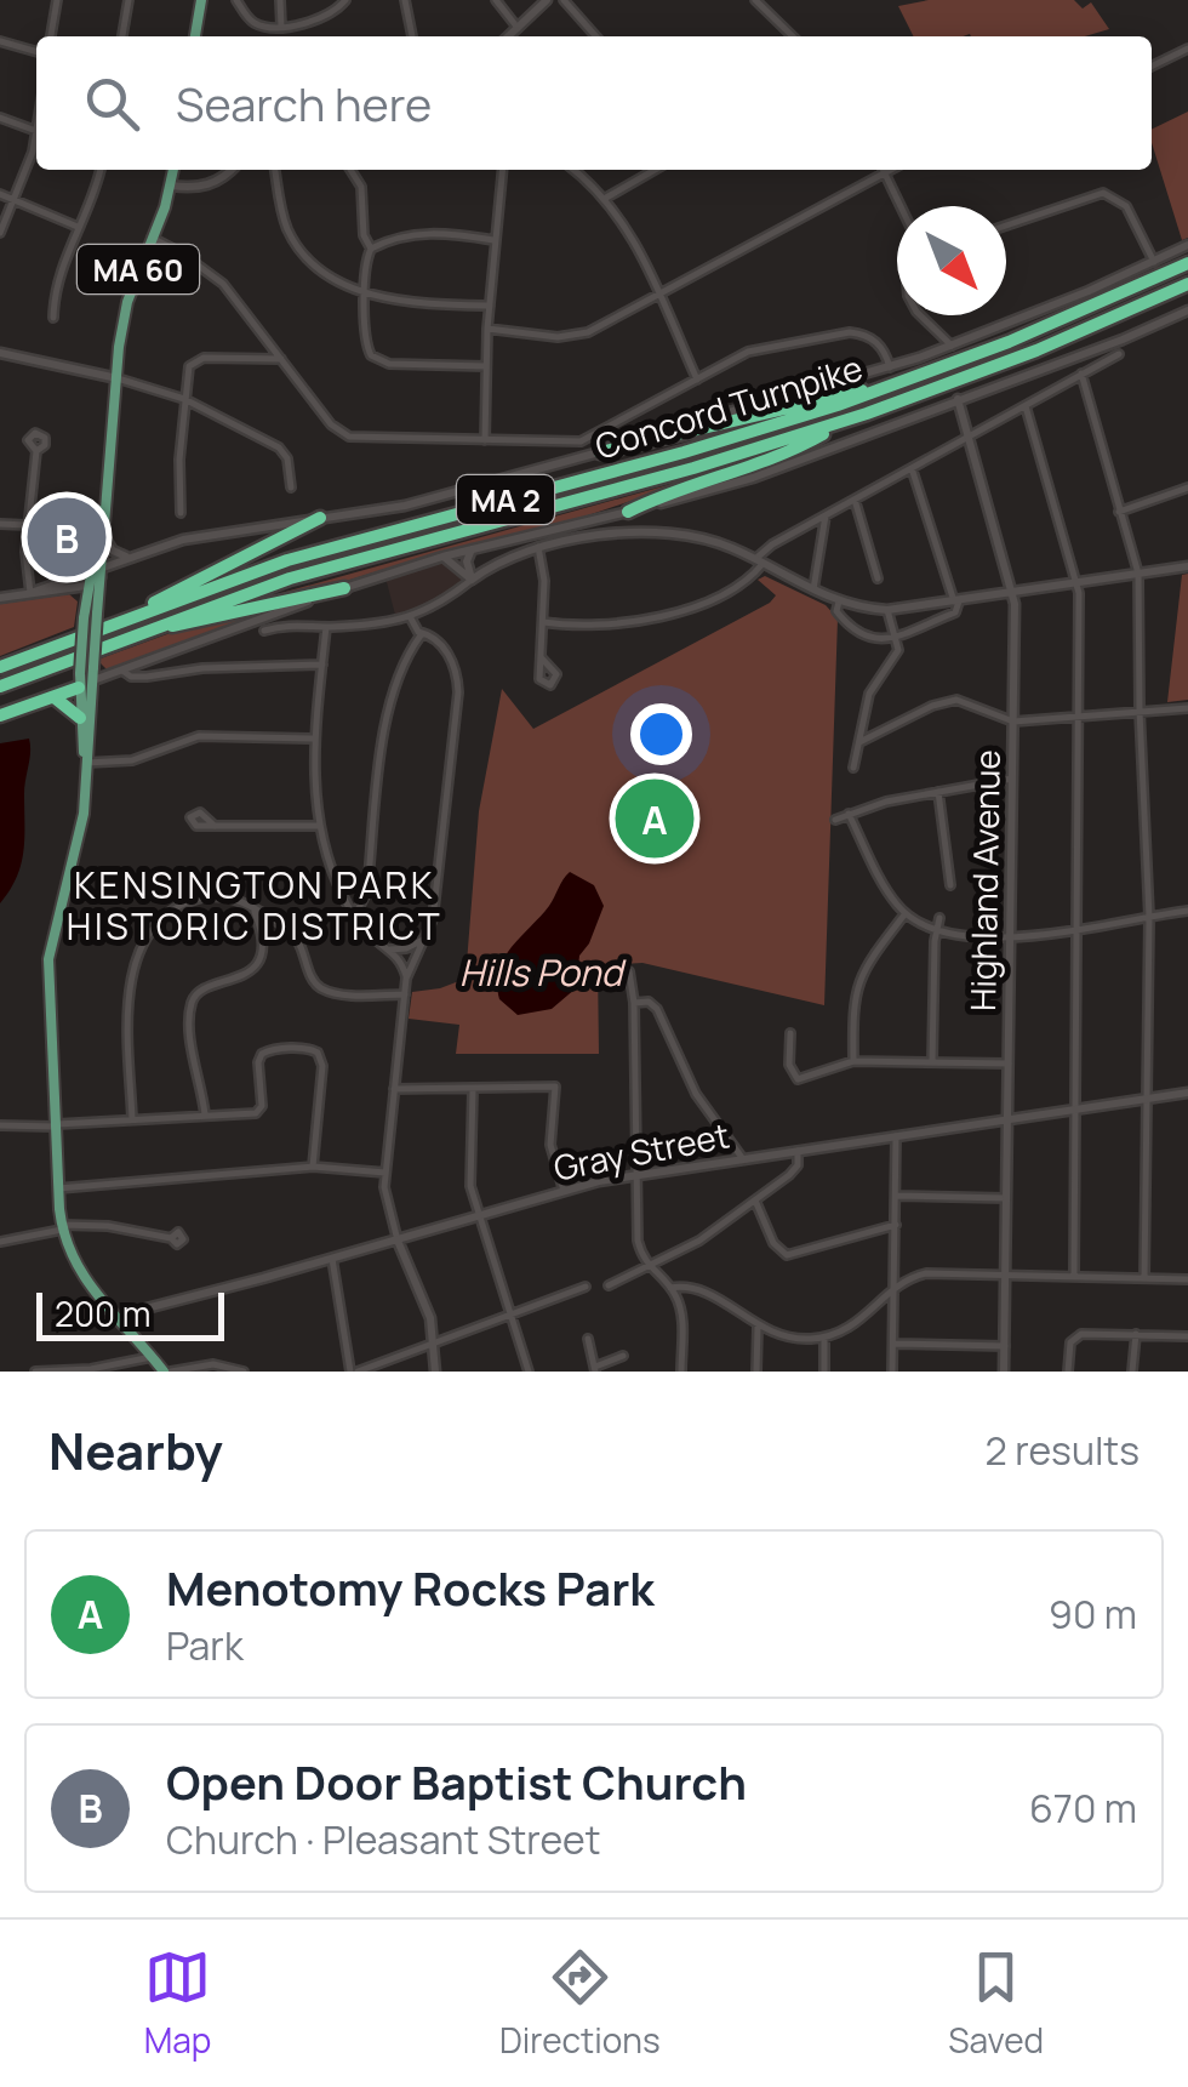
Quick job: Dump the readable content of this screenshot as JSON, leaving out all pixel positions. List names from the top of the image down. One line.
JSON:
{"streets":{"highway":["Concord Turnpike","MA 2"],"main road":["MA 60"],"street":["Highland Avenue","Gray Street"]},"crossings":[["MA 60","Concord Turnpike"],["MA 60","Gray Street"],["Concord Turnpike","Highland Avenue"],["Highland Avenue","Gray Street"]],"districts":["KENSINGTON PARK HISTORIC DISTRICT"],"water":["Hills Pond"],"scale_bar":"200 m","north":"bottom right","page":{"search":"Search here","pins":["B","A"],"scale":"200 m","heading":["Nearby","2 results"],"list":[{"mark":"A","name":"Menotomy Rocks Park","note":"Park","value":"90 m"},{"mark":"B","name":"Open Door Baptist Church","note":"Church · Pleasant Street","value":"670 m"}],"nav":["Map","Directions","Saved"]}}
